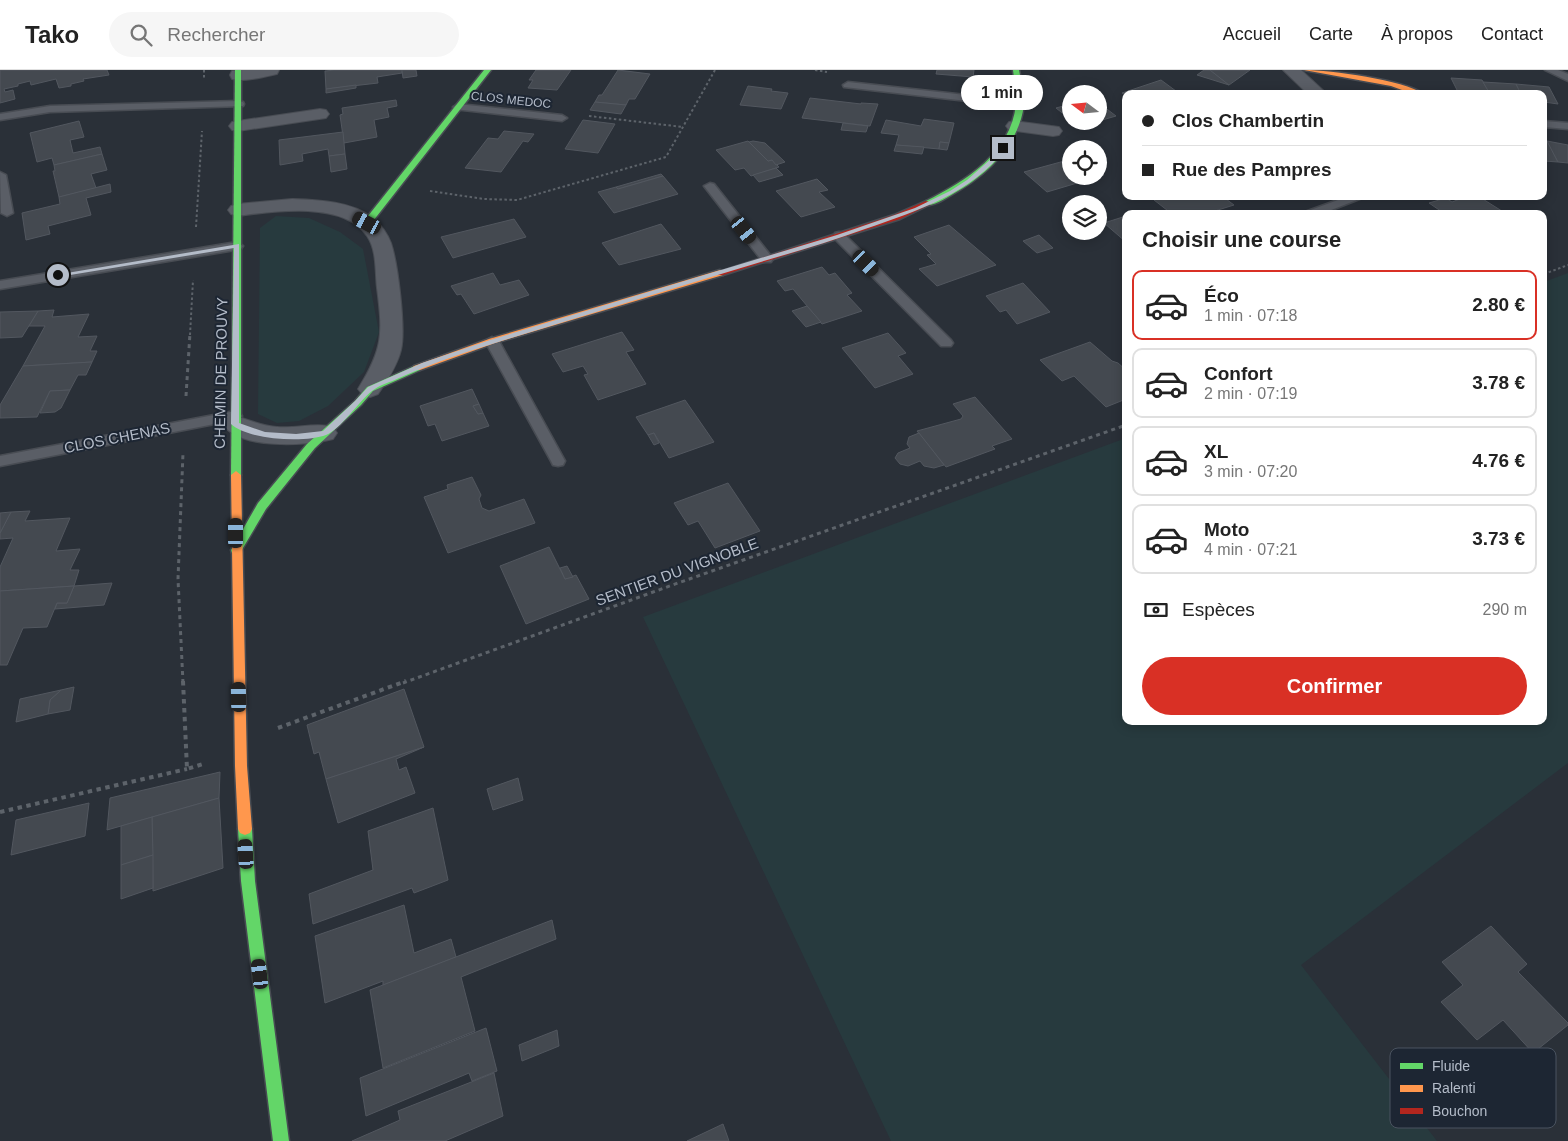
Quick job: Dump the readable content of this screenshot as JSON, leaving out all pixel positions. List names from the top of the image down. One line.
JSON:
{"streets":{"street":["CHEMIN DE PROUVY"],"lane":["CLOS MEDOC","CLOS CHENAS"],"path":["SENTIER DU VIGNOBLE"]},"crossings":[["CHEMIN DE PROUVY","CLOS CHENAS"],["CHEMIN DE PROUVY","SENTIER DU VIGNOBLE"]],"legend":["Fluide","Ralenti","Bouchon"],"north":"left","page":{"header":"Tako","search":"Rechercher","nav":["Accueil","Carte","À propos","Contact"],"bubble":"1 min","banner":["Clos Chambertin","Rue des Pampres"],"heading":"Choisir une course","list":[{"name":"Éco","note":"1 min · 07:18","value":"2.80 €"},{"name":"Confort","note":"2 min · 07:19","value":"3.78 €"},{"name":"XL","note":"3 min · 07:20","value":"4.76 €"},{"name":"Moto","note":"4 min · 07:21","value":"3.73 €"}],"pay":["Espèces","290 m"],"buttons":"Confirmer"}}
